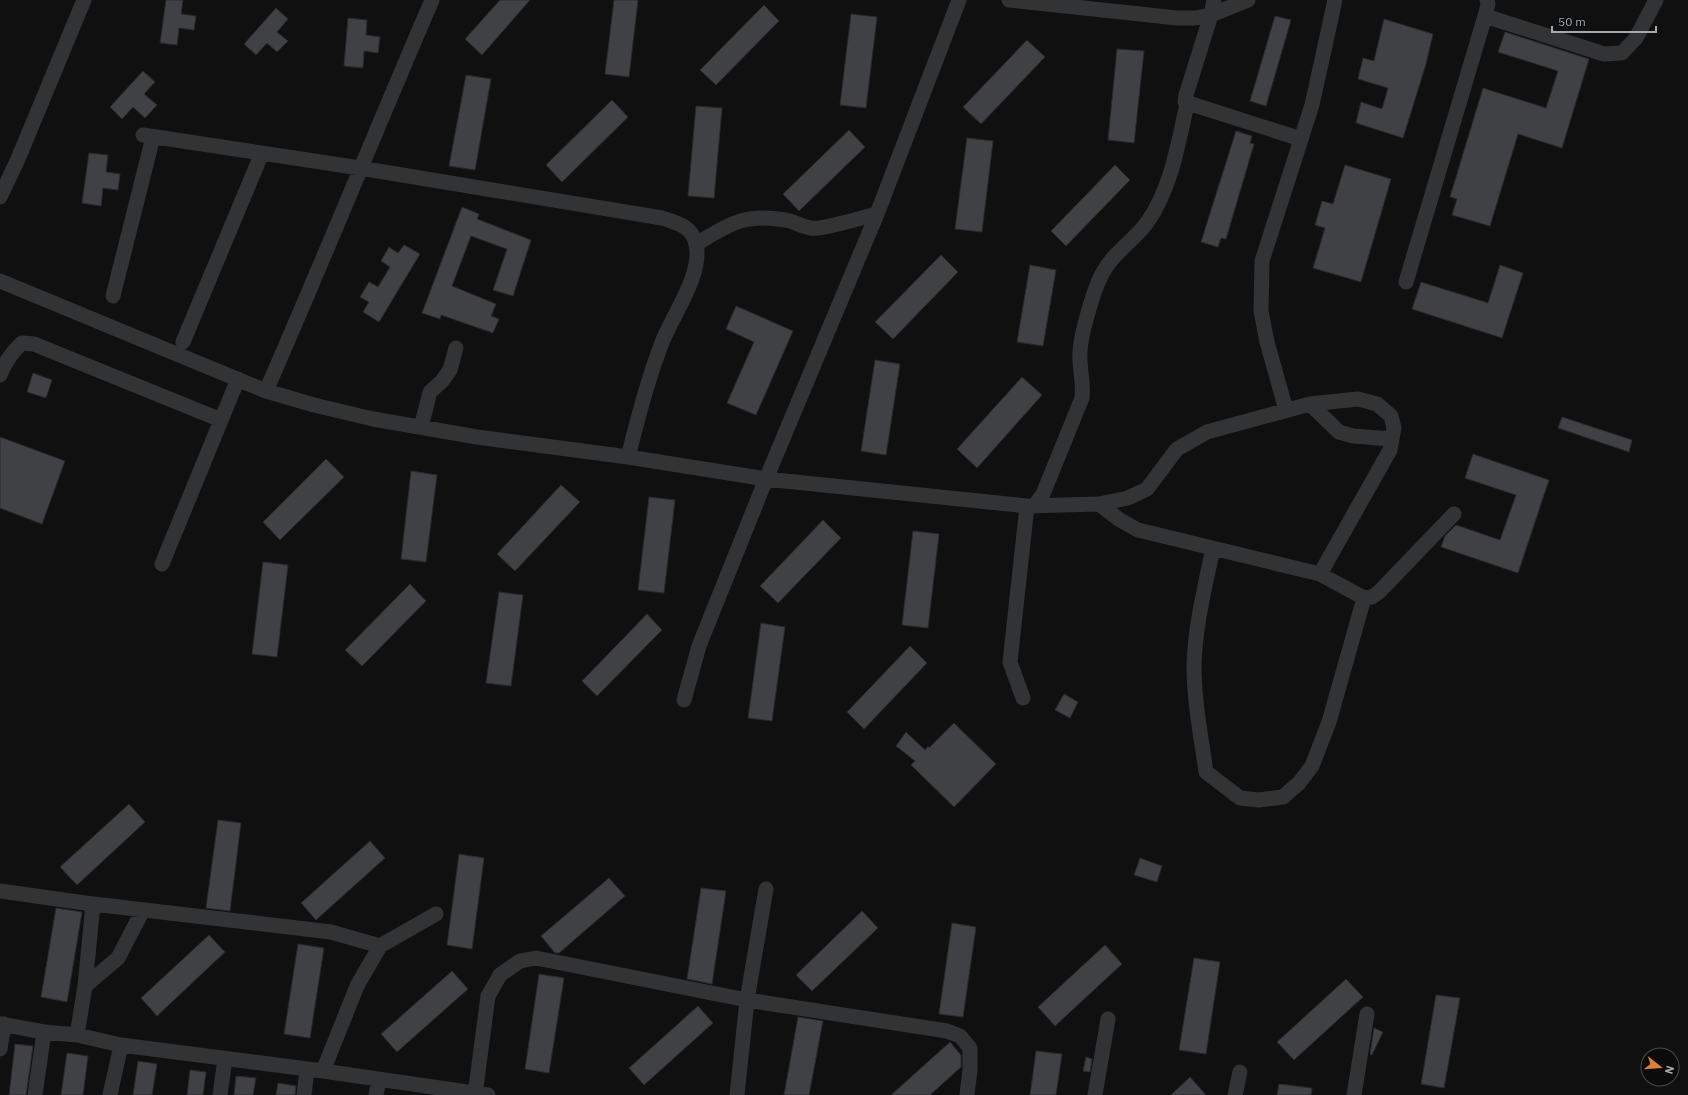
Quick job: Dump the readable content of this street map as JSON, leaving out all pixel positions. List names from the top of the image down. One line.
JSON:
{"scale_bar":"50 m","north":"right"}
